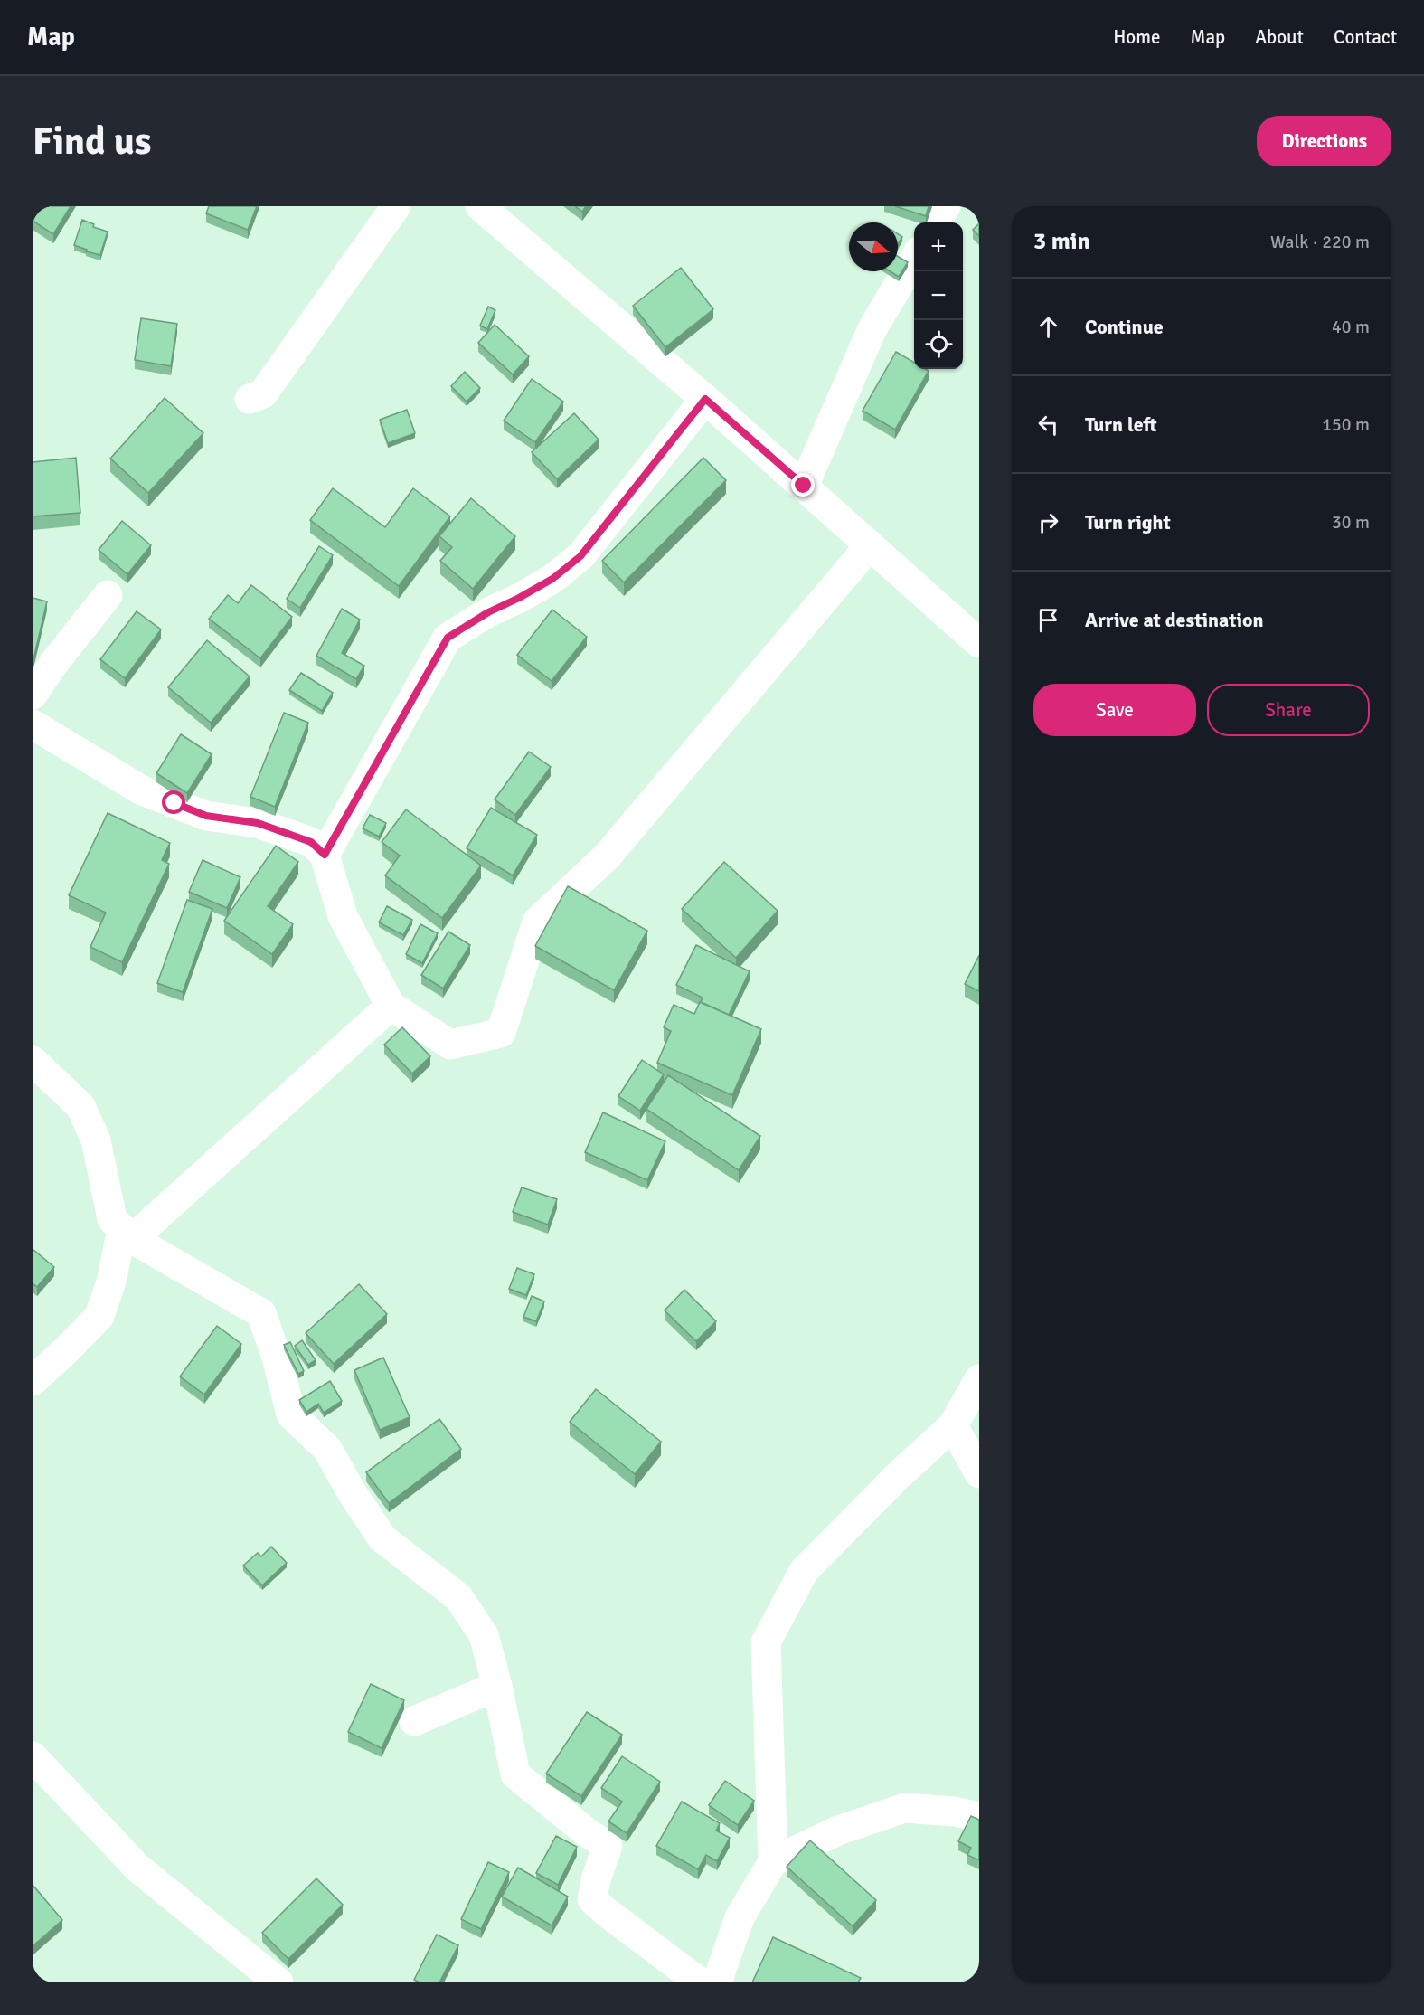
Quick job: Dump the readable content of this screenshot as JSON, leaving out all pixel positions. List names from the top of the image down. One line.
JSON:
{"north":"right","page":{"header":"Map","nav":["Home","Map","About","Contact"],"buttons":["Directions",["Save","Share"]],"title":"Find us","heading":["3 min","Walk · 220 m"],"map_buttons":["+","−"],"list":[["Continue","40 m"],["Turn left","150 m"],["Turn right","30 m"],"Arrive at destination"]}}
